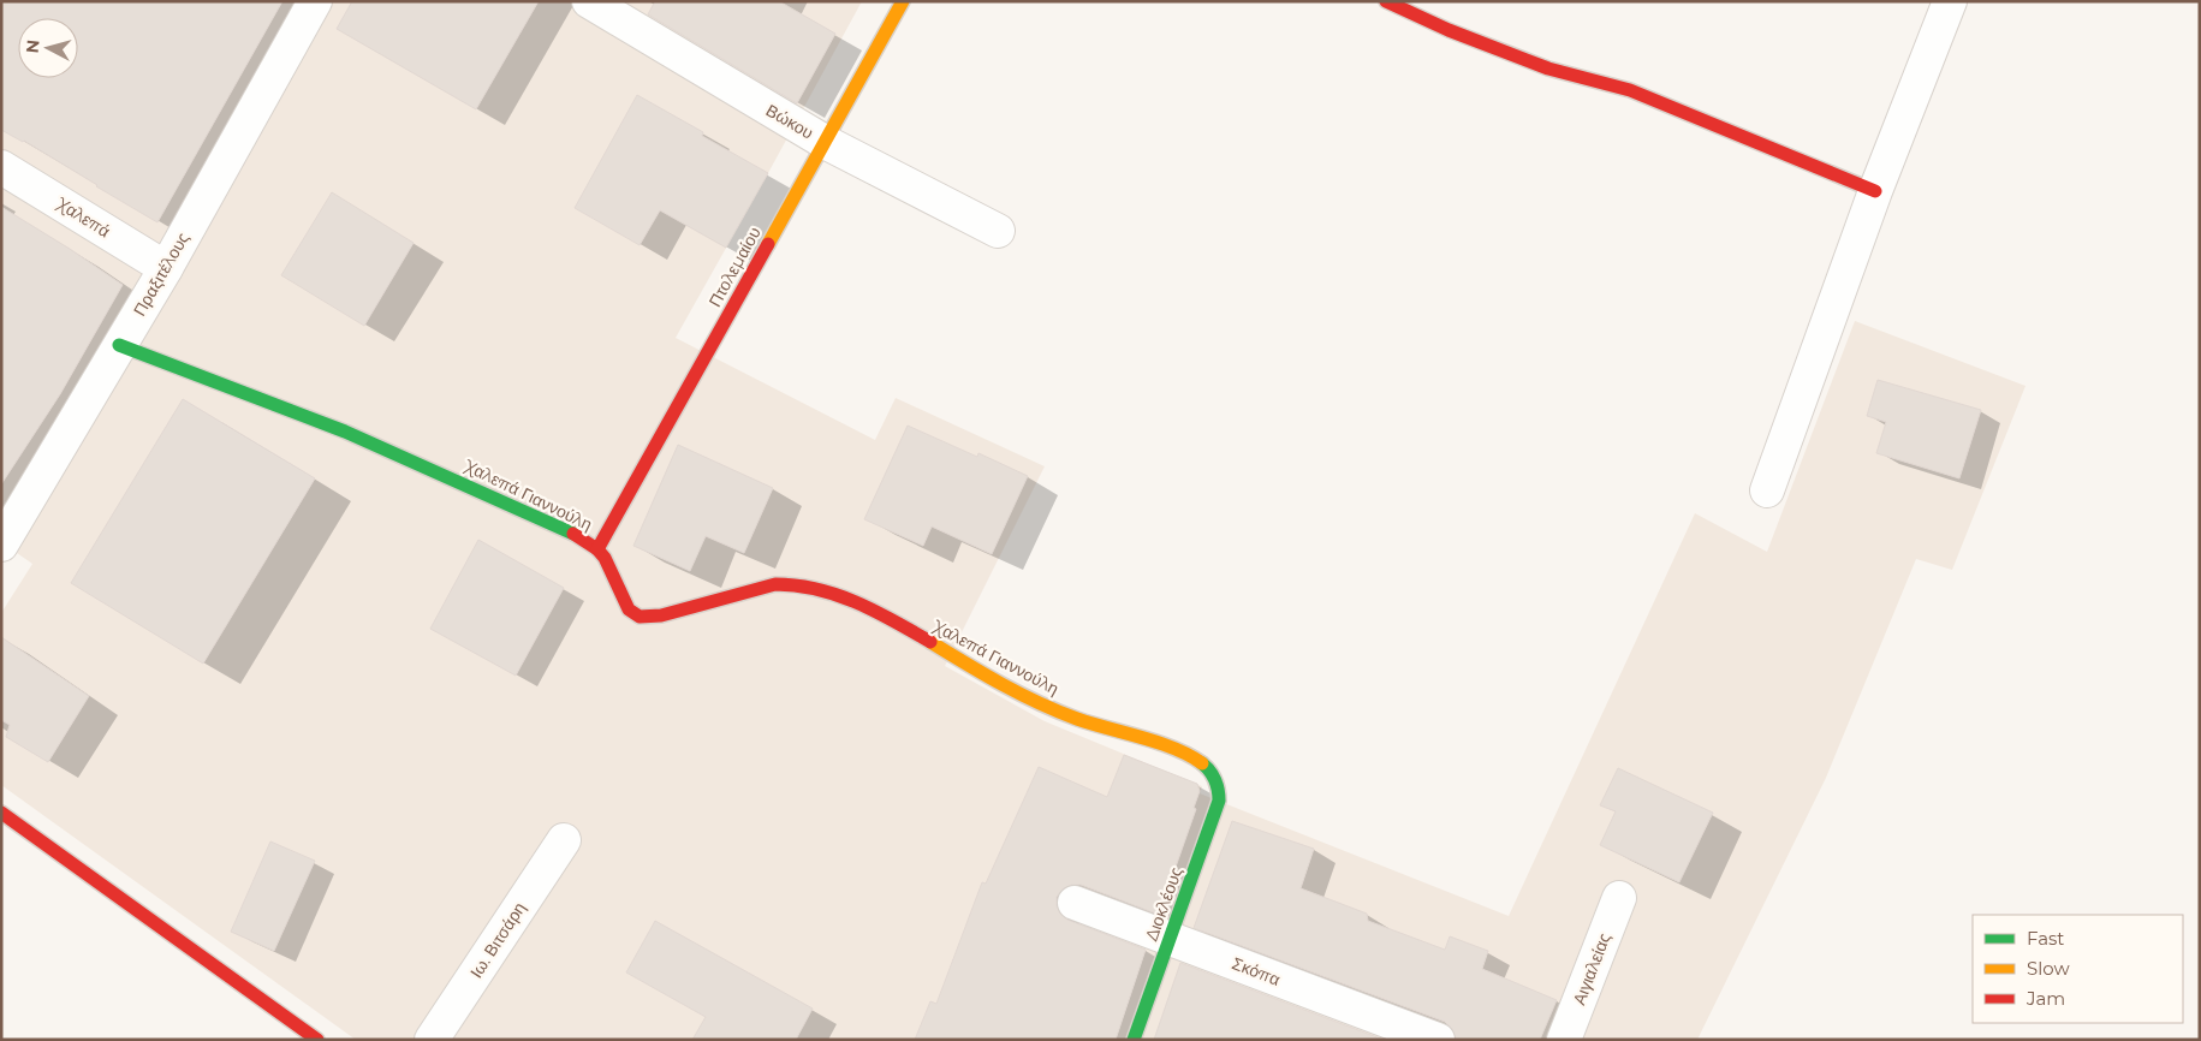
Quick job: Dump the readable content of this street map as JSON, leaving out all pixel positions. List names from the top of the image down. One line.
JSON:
{"streets":{"street":["Βώκου","Χαλεπά","Πτολεμαίου","Πραξιτέλους","Χαλεπά Γιαννούλη","Διοκλέους","Ιω. Βιτσάρη","Αιγιαλείας","Σκόπα"]},"crossings":[["Βώκου","Πτολεμαίου"],["Χαλεπά","Πραξιτέλους"],["Πτολεμαίου","Χαλεπά Γιαννούλη"],["Πραξιτέλους","Χαλεπά Γιαννούλη"],["Χαλεπά Γιαννούλη","Διοκλέους"],["Διοκλέους","Σκόπα"]],"legend":["Fast","Slow","Jam"],"north":"left"}
